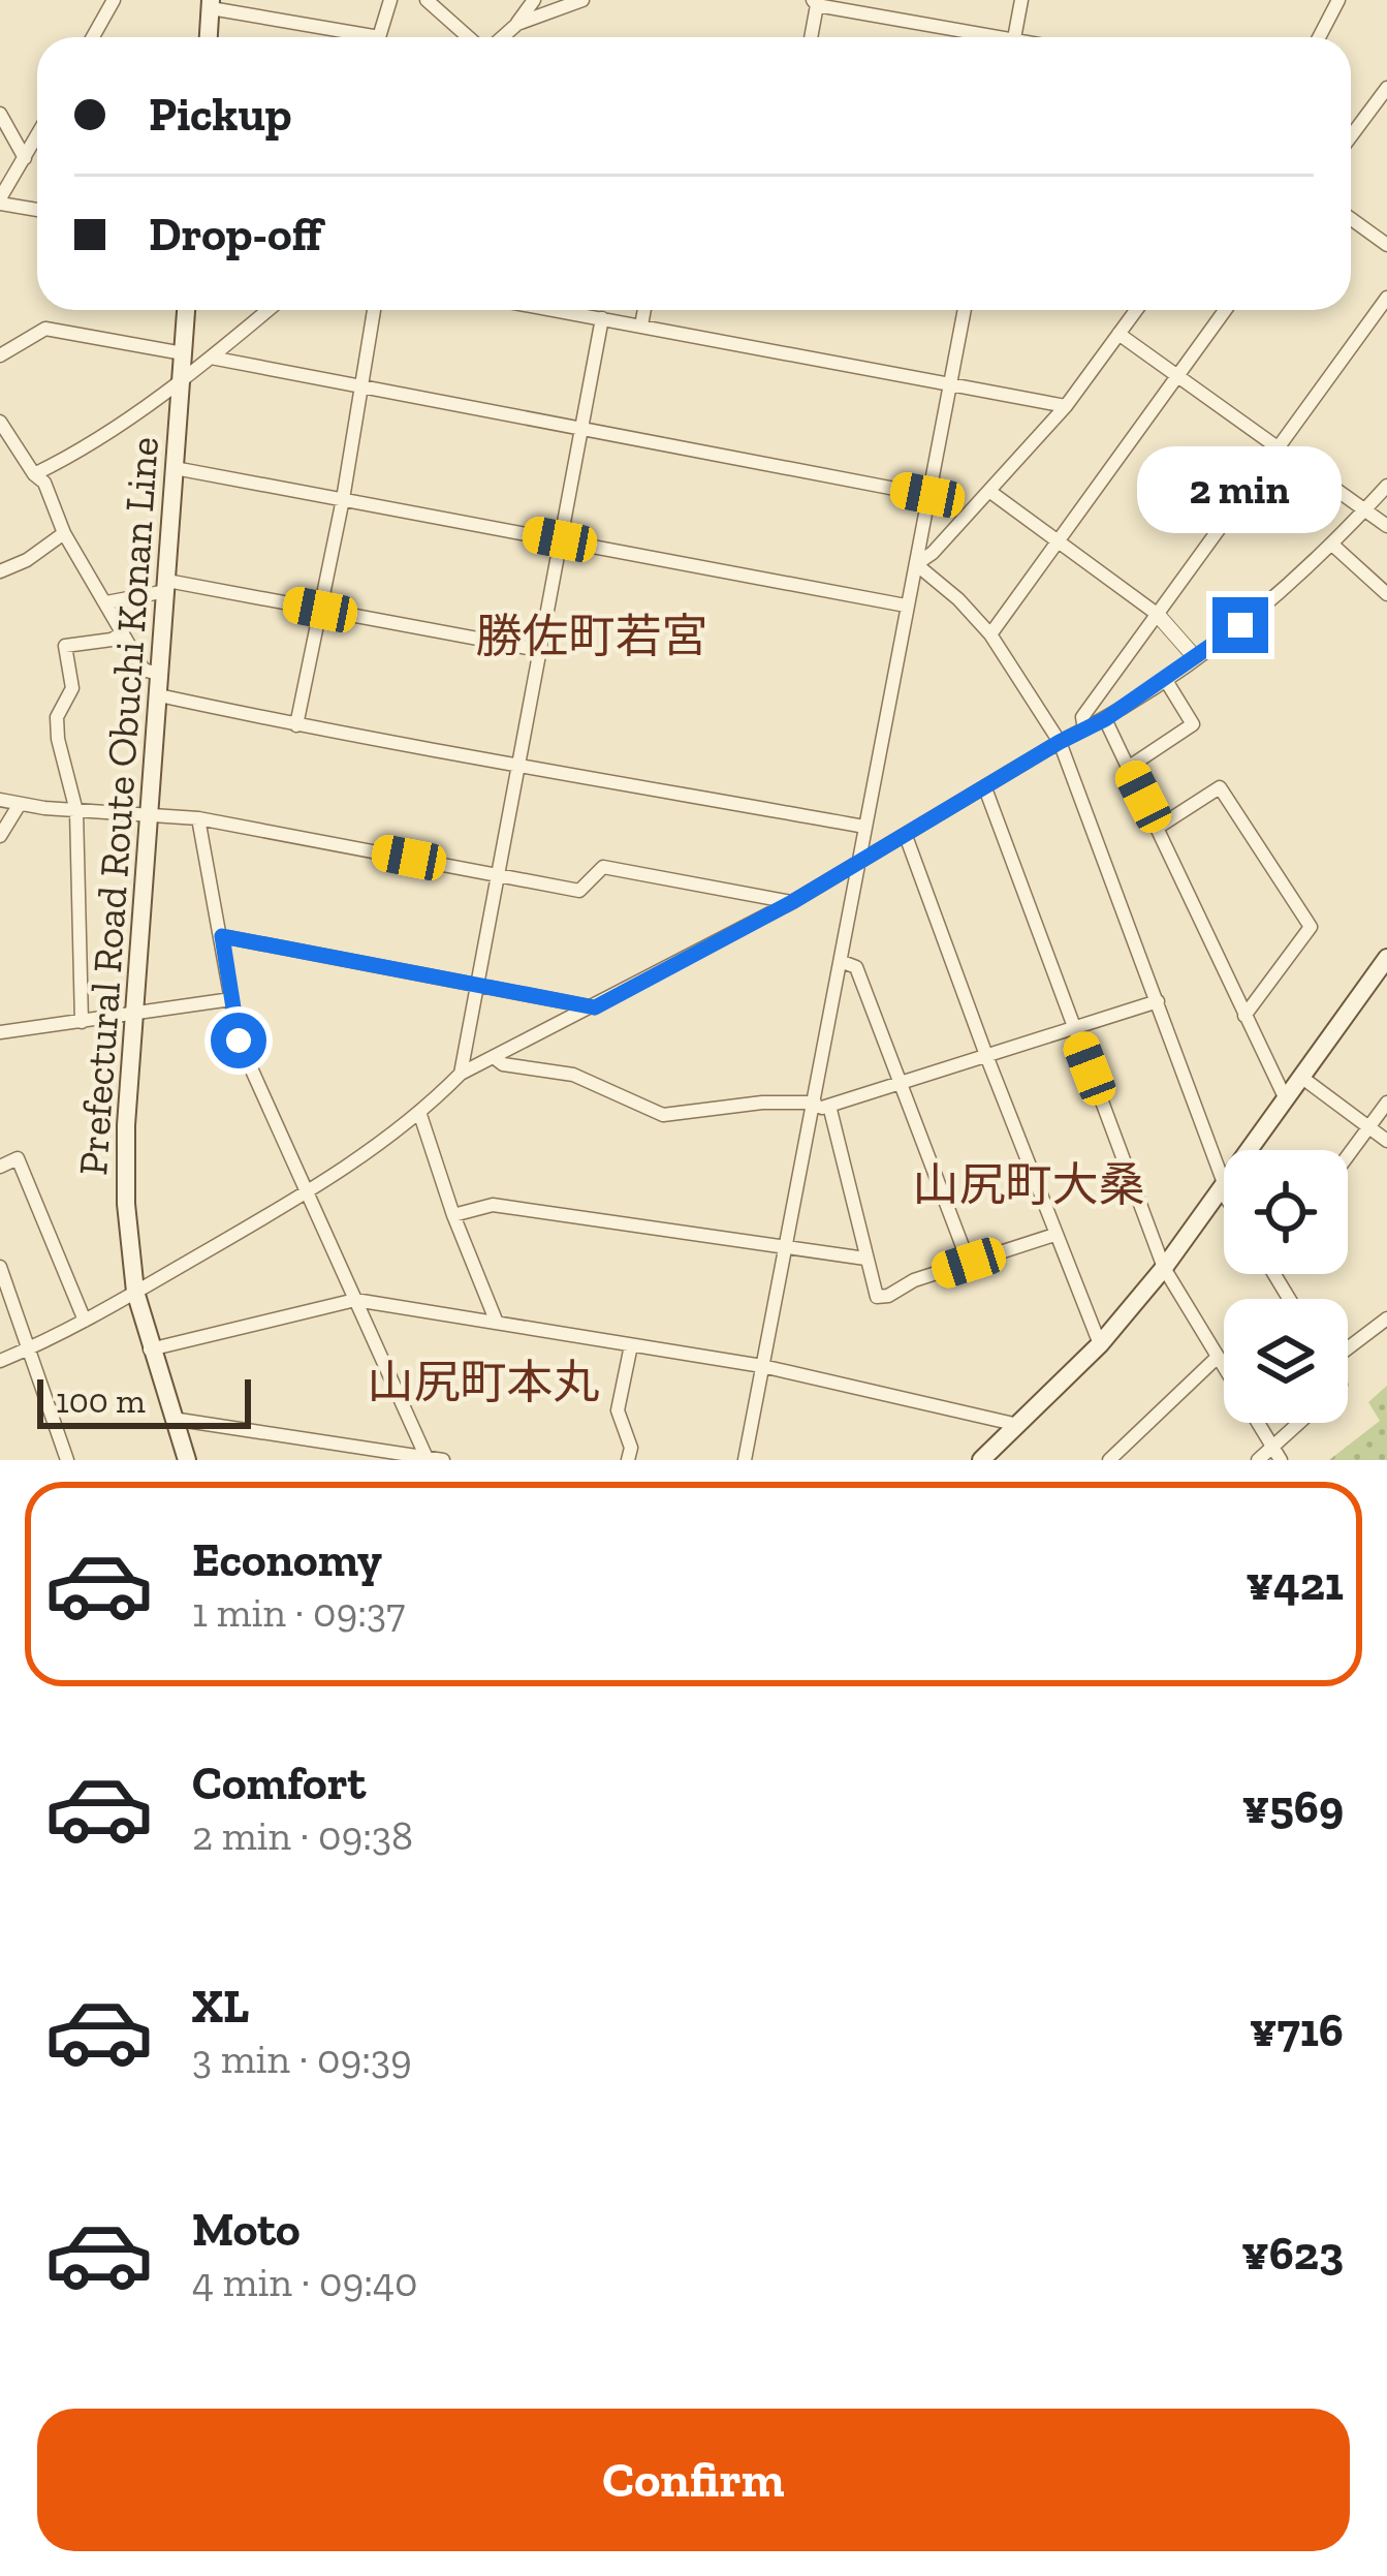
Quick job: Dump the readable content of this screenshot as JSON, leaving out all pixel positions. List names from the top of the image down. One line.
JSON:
{"streets":{"main road":["Prefectural Road Route Obuchi Konan Line"]},"districts":["勝佐町若宮","山尻町大桑","山尻町本丸"],"scale_bar":"100 m","page":{"banner":["Pickup","Drop-off"],"bubble":"2 min","scale":"100 m","list":[{"name":"Economy","note":"1 min · 09:37","value":"¥421"},{"name":"Comfort","note":"2 min · 09:38","value":"¥569"},{"name":"XL","note":"3 min · 09:39","value":"¥716"},{"name":"Moto","note":"4 min · 09:40","value":"¥623"}],"buttons":"Confirm"}}
